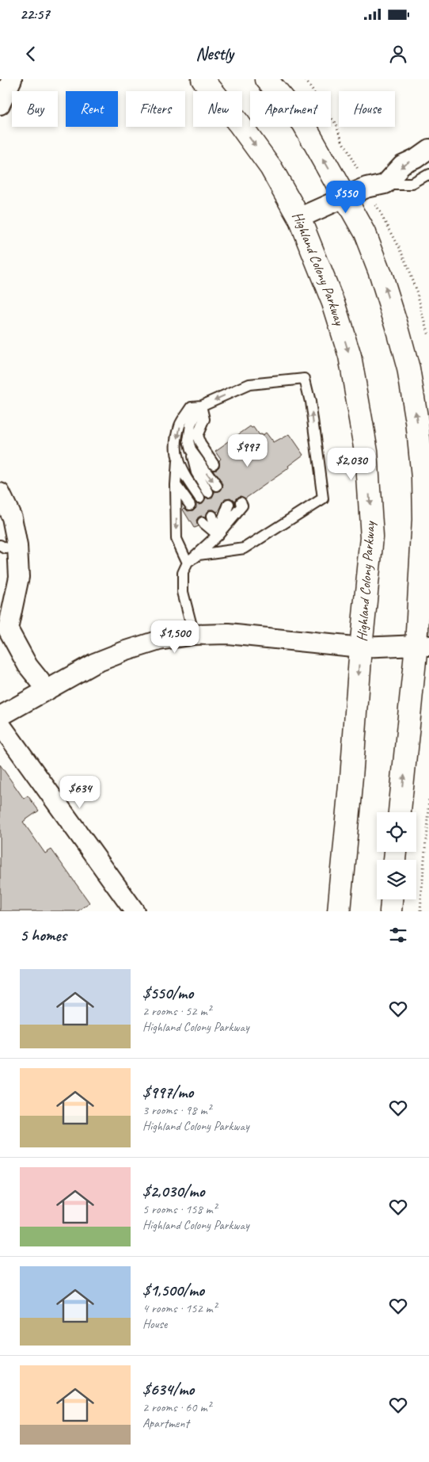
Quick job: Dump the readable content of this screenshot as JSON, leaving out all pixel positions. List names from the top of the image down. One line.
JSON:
{"streets":{"street":["Highland Colony Parkway"]},"page":{"status":"22:57","header":"Nestly","chip":["Buy","Rent","Filters","New","Apartment","House"],"price":["$550","$997","$2,030","$1,500","$634"],"heading":"5 homes","list":[{"name":"$550/mo","note":"2 rooms · 52 m² · Highland Colony Parkway"},{"name":"$997/mo","note":"3 rooms · 98 m² · Highland Colony Parkway"},{"name":"$2,030/mo","note":"5 rooms · 158 m² · Highland Colony Parkway"},{"name":"$1,500/mo","note":"4 rooms · 152 m² · House"},{"name":"$634/mo","note":"2 rooms · 60 m² · Apartment"}]}}
